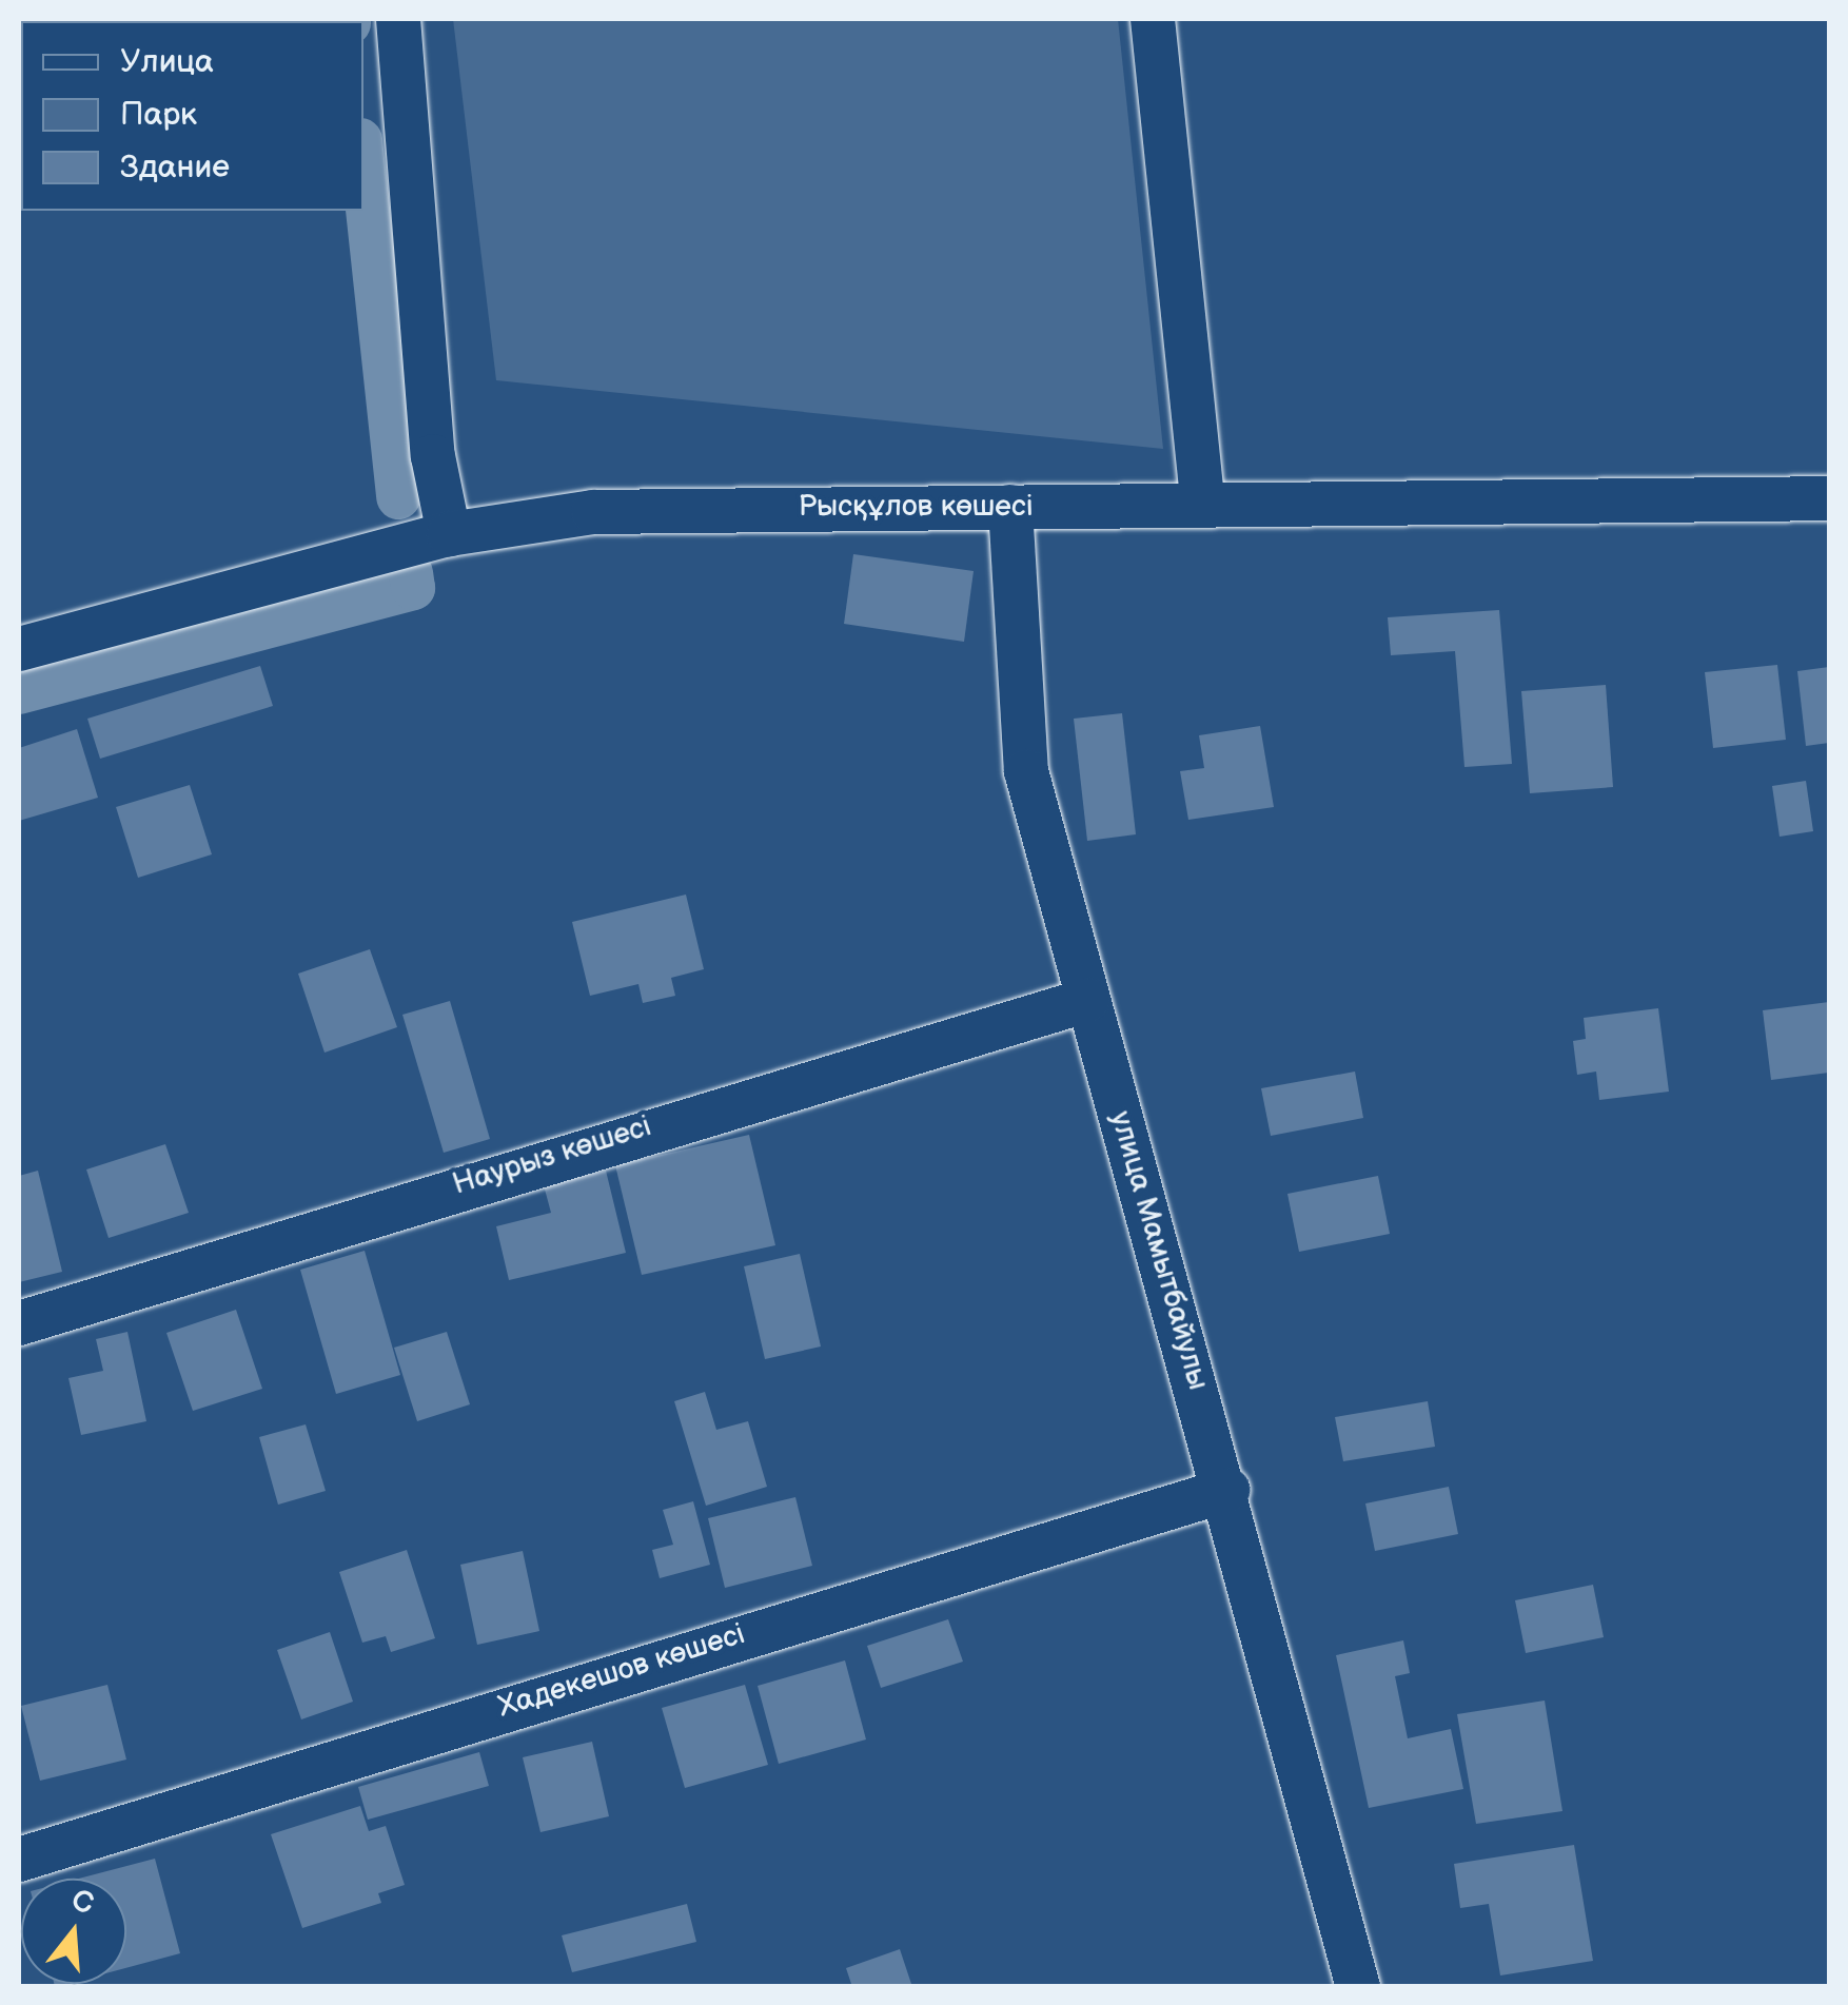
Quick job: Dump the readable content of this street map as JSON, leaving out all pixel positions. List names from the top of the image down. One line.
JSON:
{"streets":{"street":["Рысқұлов көшесі","Наурыз көшесі","улица Мамытбайулы","Хадекешов көшесі"]},"crossings":[["Рысқұлов көшесі","улица Мамытбайулы"],["Наурыз көшесі","улица Мамытбайулы"],["улица Мамытбайулы","Хадекешов көшесі"]],"legend":["Улица","Парк","Здание"],"north":"top"}
